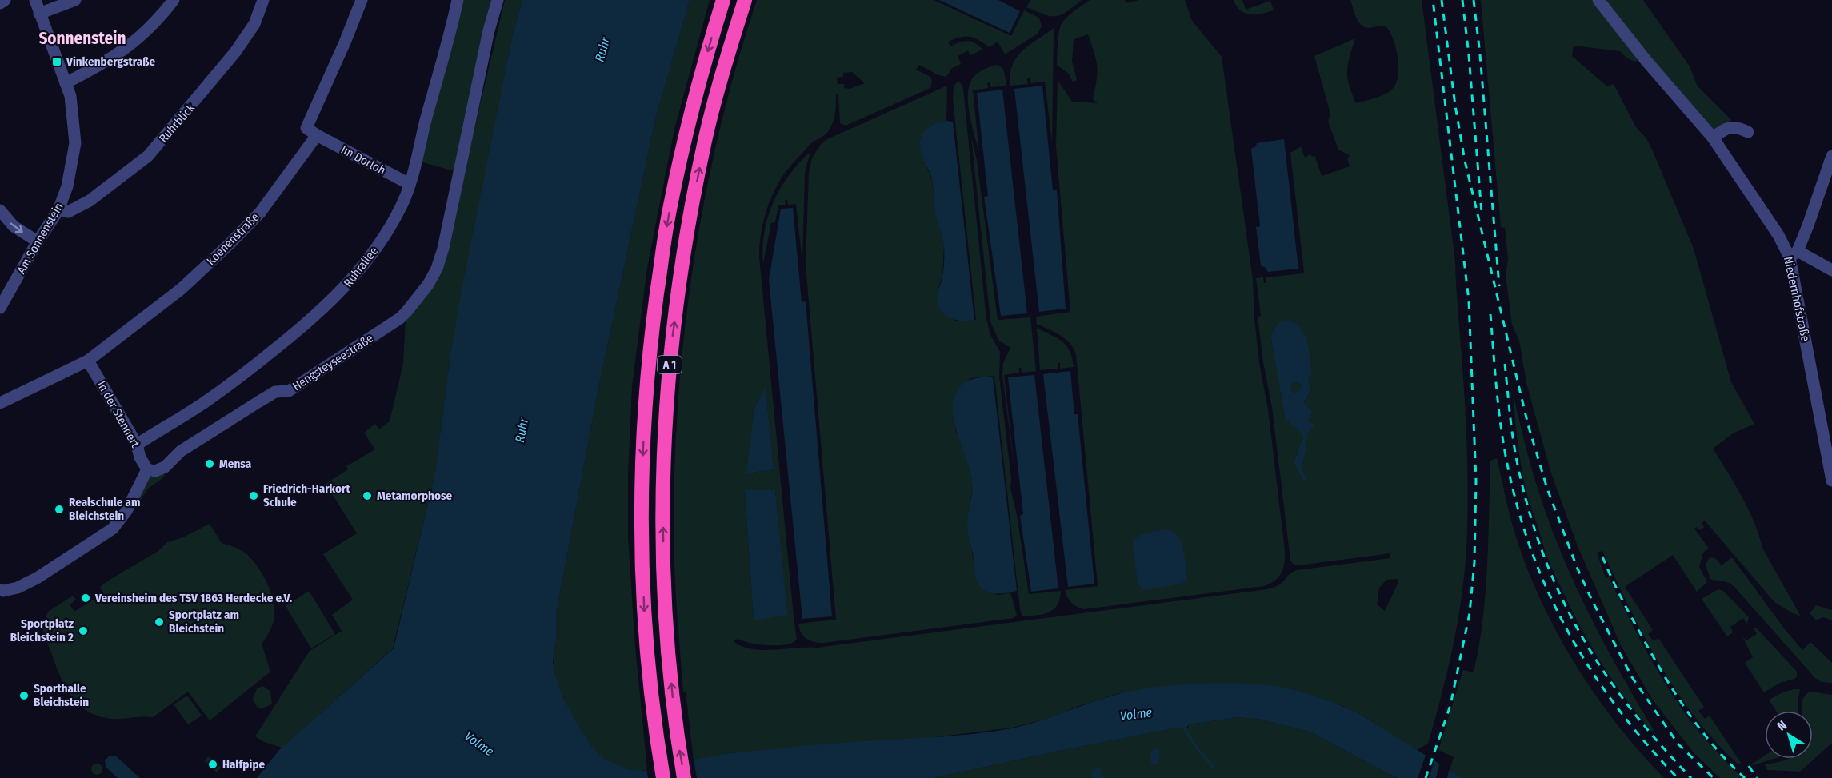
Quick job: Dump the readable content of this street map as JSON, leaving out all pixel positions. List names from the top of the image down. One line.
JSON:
{"streets":{"highway":["A 1"],"street":["Ruhrblick","Im Dorloh","Am Sonnenstein","Koenenstraße","Ruhrallee","Niedernhofstraße","Hengsteyseestraße","In der Stennert"]},"crossings":[["Ruhrblick","Am Sonnenstein"],["Im Dorloh","Koenenstraße"],["Im Dorloh","Ruhrallee"],["Koenenstraße","In der Stennert"],["Ruhrallee","In der Stennert"],["Hengsteyseestraße","In der Stennert"]],"districts":["Sonnenstein"],"water":["Ruhr","Volme"],"places":{"transit":["Vinkenbergstraße"],"other":["Mensa","Friedrich-Harkort Schule","Metamorphose","Realschule am Bleichstein","Vereinsheim des TSV 1863 Herdecke e.V.","Sportplatz am Bleichstein","Sportplatz Bleichstein 2","Sporthalle Bleichstein","Halfpipe"]},"north":"top left"}
